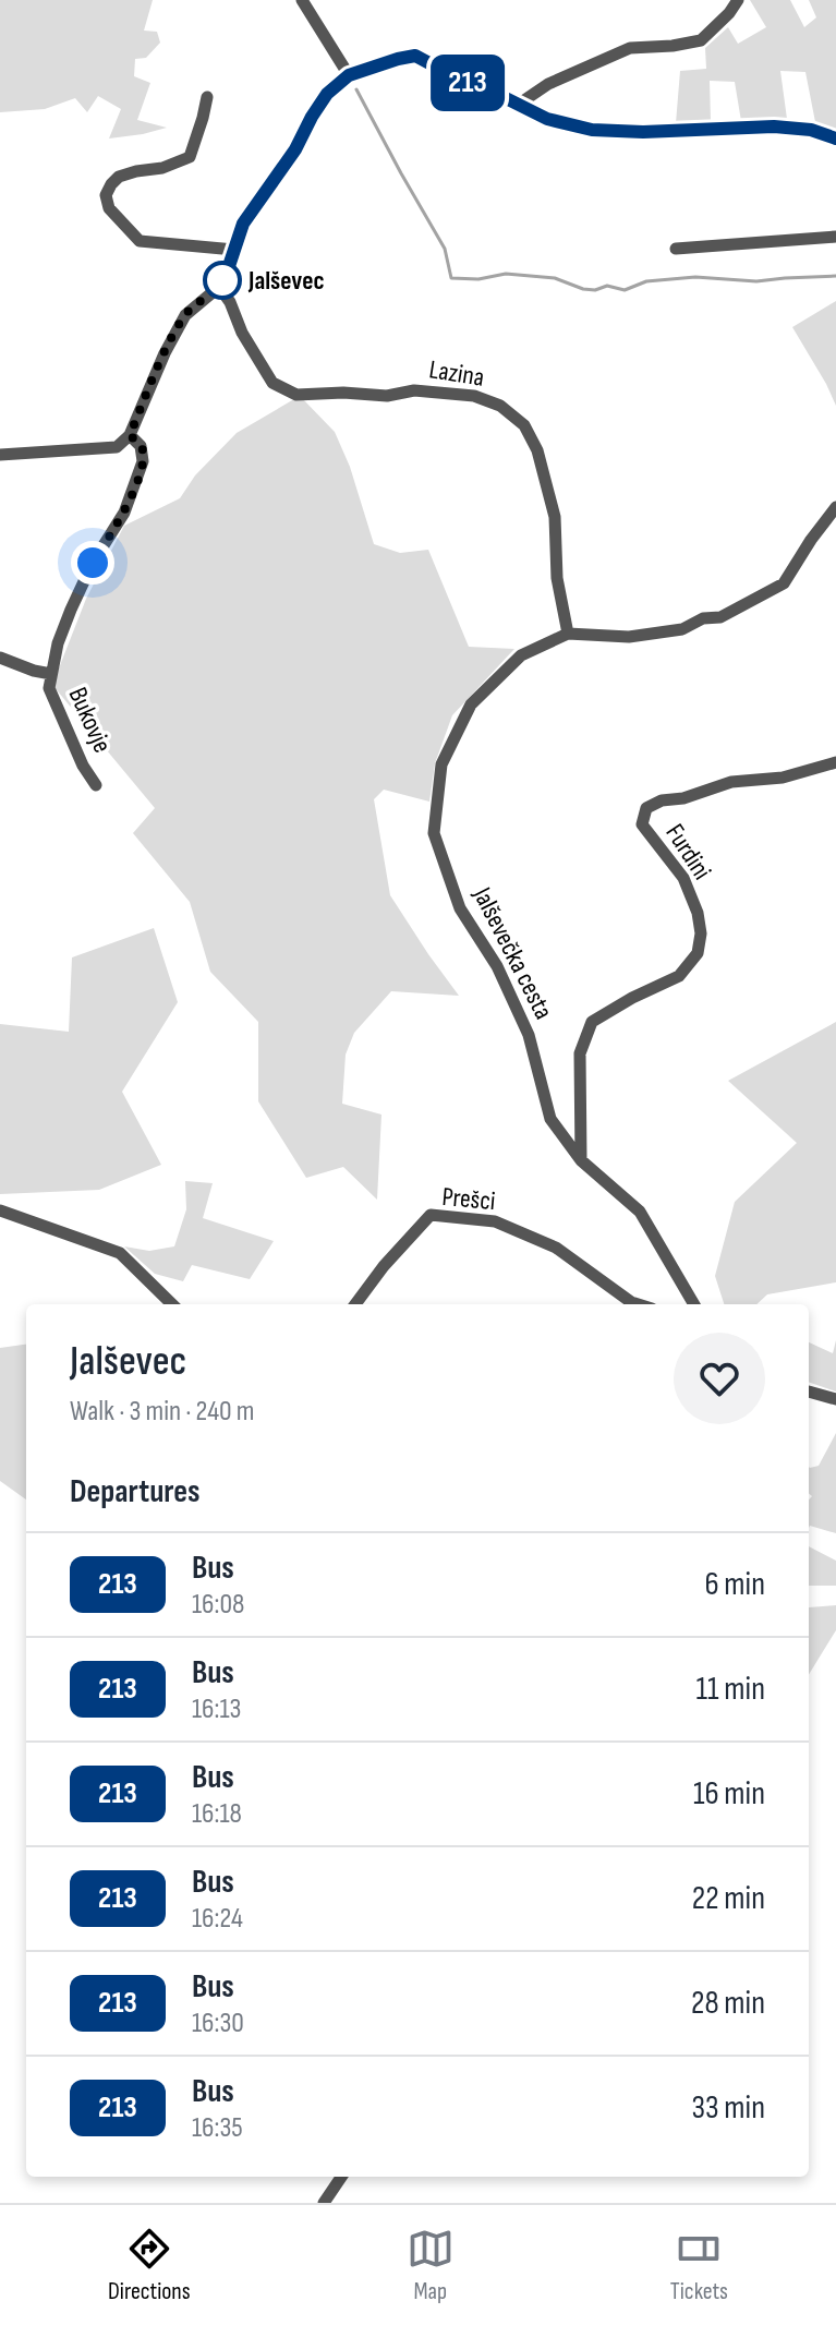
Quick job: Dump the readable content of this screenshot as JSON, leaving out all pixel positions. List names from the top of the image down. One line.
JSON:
{"streets":{"street":["Lazina","Bukovje","Furdini","Jalševečka cesta","Prešci"]},"crossings":[["Lazina","Jalševečka cesta"],["Furdini","Jalševečka cesta"]],"places":["Jalševec"],"lines":["bus line 213"],"page":{"on_map":"213","heading":[["Jalševec","Walk · 3 min · 240 m"],"Departures"],"list":[{"mark":"213","name":"Bus","note":"16:08","value":"6 min"},{"mark":"213","name":"Bus","note":"16:13","value":"11 min"},{"mark":"213","name":"Bus","note":"16:18","value":"16 min"},{"mark":"213","name":"Bus","note":"16:24","value":"22 min"},{"mark":"213","name":"Bus","note":"16:30","value":"28 min"},{"mark":"213","name":"Bus","note":"16:35","value":"33 min"}],"tabs":["Directions","Map","Tickets"]}}
